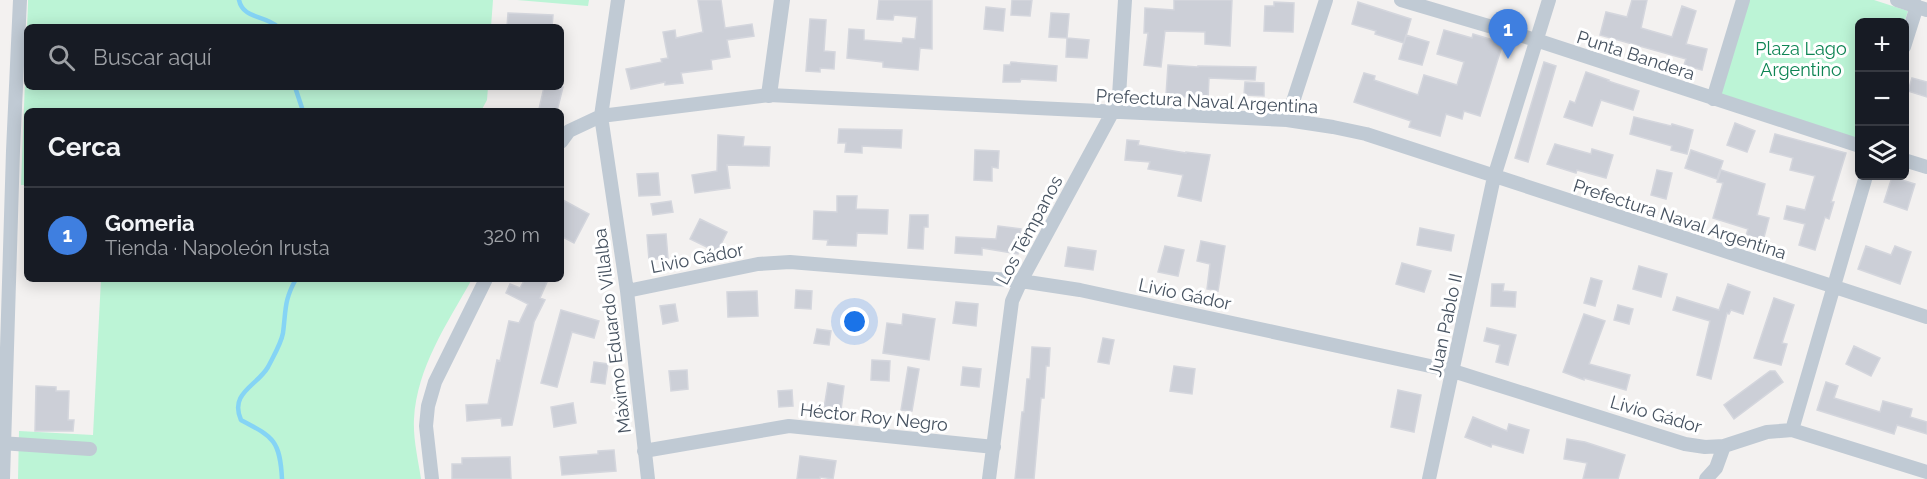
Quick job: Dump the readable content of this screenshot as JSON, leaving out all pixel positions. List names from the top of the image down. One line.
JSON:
{"streets":{"street":["Punta Bandera","Prefectura Naval Argentina","Los Témpanos","Livio Gádor","Juan Pablo II","Máximo Eduardo Villalba","Héctor Roy Negro"]},"crossings":[["Punta Bandera","Juan Pablo II"],["Prefectura Naval Argentina","Los Témpanos"],["Prefectura Naval Argentina","Juan Pablo II"],["Prefectura Naval Argentina","Máximo Eduardo Villalba"],["Los Témpanos","Livio Gádor"],["Los Témpanos","Héctor Roy Negro"],["Livio Gádor","Juan Pablo II"],["Livio Gádor","Máximo Eduardo Villalba"],["Máximo Eduardo Villalba","Héctor Roy Negro"]],"parks":["Plaza Lago Argentino"],"page":{"pins":"1","map_buttons":["+","−"],"search":"Buscar aquí","heading":"Cerca","list":[{"mark":"1","name":"Gomeria","note":"Tienda · Napoleón Irusta","value":"320 m"}]}}
